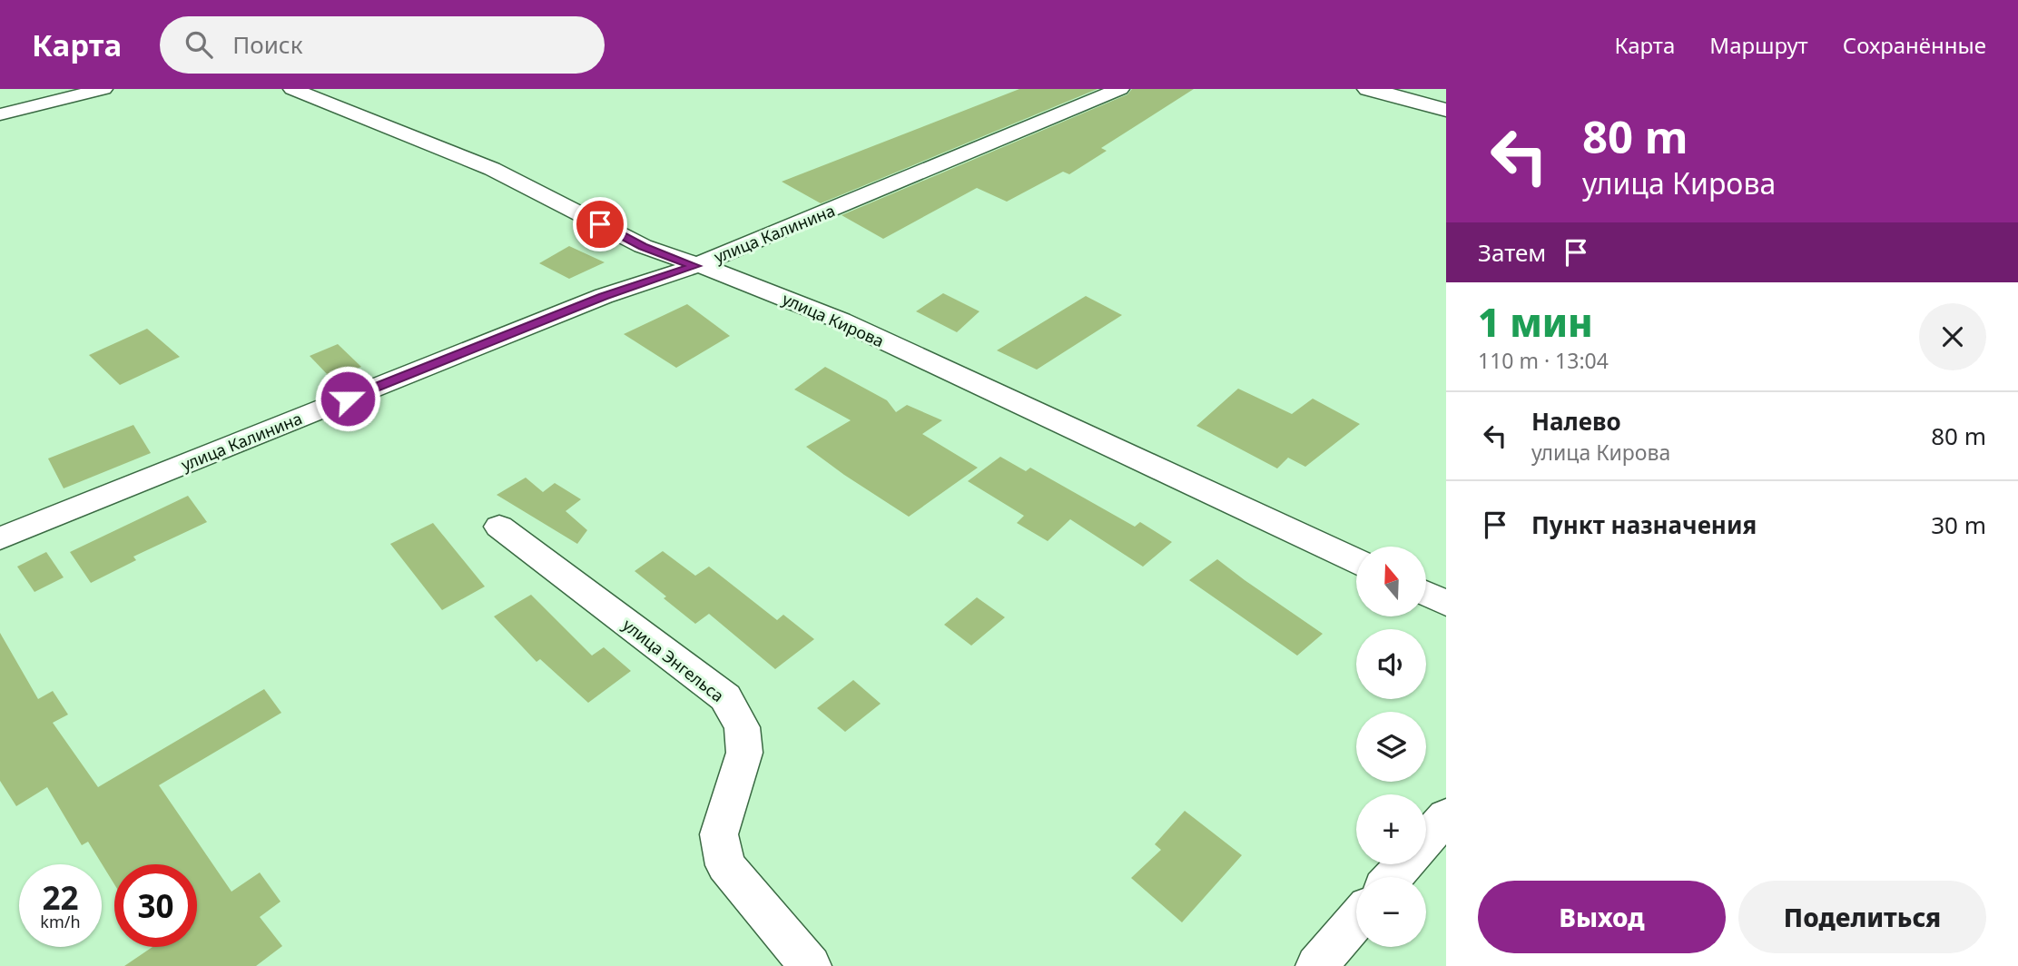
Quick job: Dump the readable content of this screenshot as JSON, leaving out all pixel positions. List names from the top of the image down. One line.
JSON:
{"streets":{"street":["улица Калинина","улица Кирова","улица Энгельса"]},"crossings":[["улица Калинина","улица Кирова"]],"north":"top","page":{"header":"Карта","search":"Поиск","nav":["Карта","Маршрут","Сохранённые"],"turn":["80 m","улица Кирова"],"then":"Затем","heading":["1 мин","110 m · 13:04"],"list":[{"name":"Налево","note":"улица Кирова","value":"80 m"},{"name":"Пункт назначения","value":"30 m"}],"map_buttons":["+","−"],"speed":"22 km/h","limit":"30","buttons":["Выход","Поделиться"]}}
